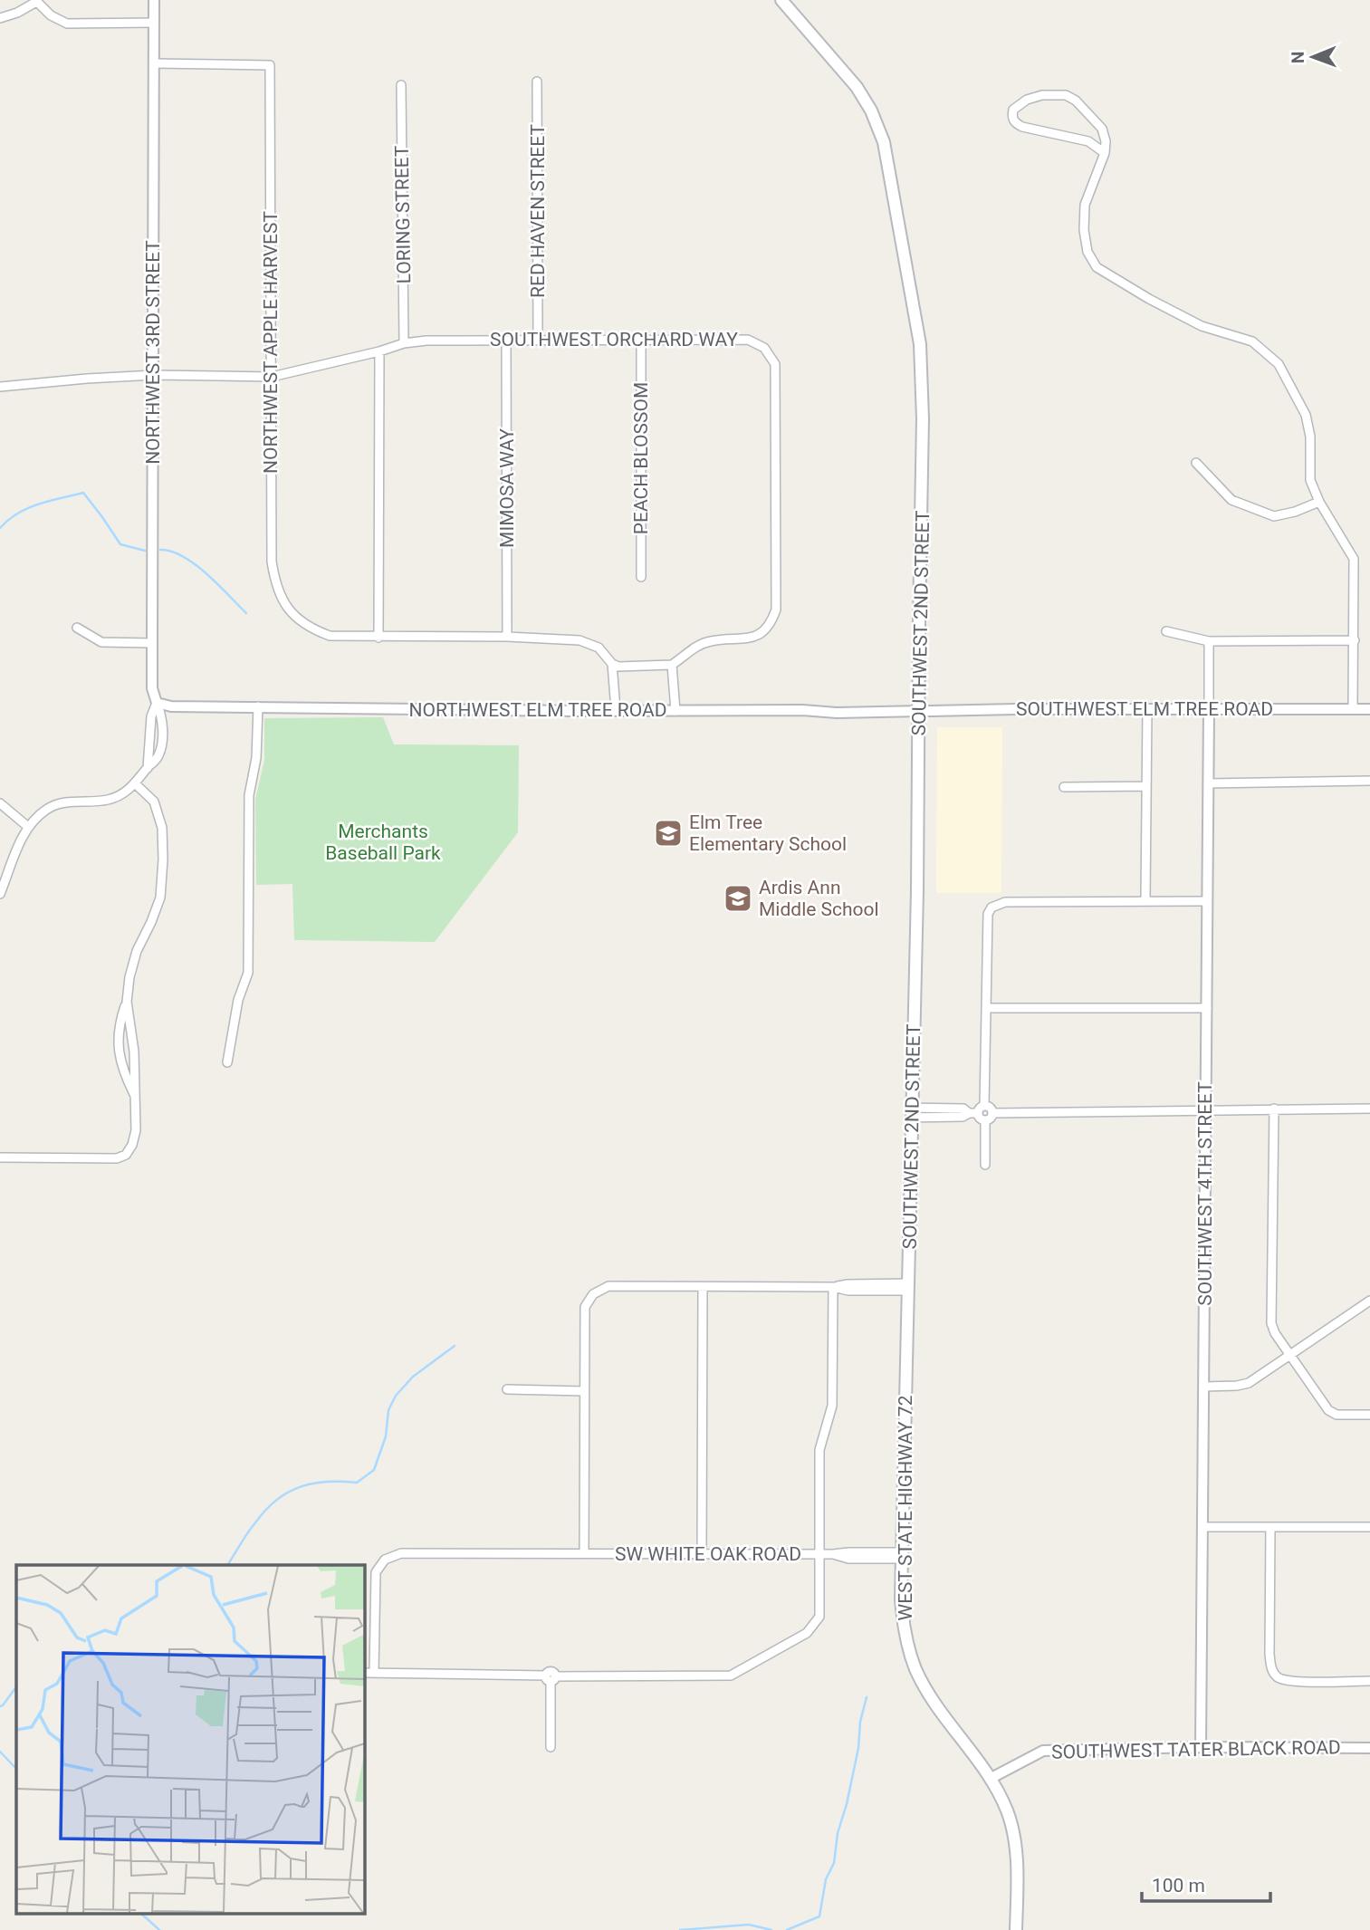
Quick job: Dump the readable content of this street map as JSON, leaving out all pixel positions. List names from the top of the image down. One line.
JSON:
{"streets":{"main road":["SOUTHWEST 2ND STREET","WEST STATE HIGHWAY 72"],"street":["RED HAVEN STREET","LORING STREET","SOUTHWEST ORCHARD WAY","NORTHWEST APPLE HARVEST","NORTHWEST 3RD STREET","PEACH BLOSSOM","MIMOSA WAY","SOUTHWEST ELM TREE ROAD","NORTHWEST ELM TREE ROAD","SOUTHWEST 4TH STREET","SW WHITE OAK ROAD","SOUTHWEST TATER BLACK ROAD"]},"crossings":[["RED HAVEN STREET","SOUTHWEST ORCHARD WAY"],["LORING STREET","SOUTHWEST ORCHARD WAY"],["SOUTHWEST ORCHARD WAY","NORTHWEST APPLE HARVEST"],["SOUTHWEST ORCHARD WAY","NORTHWEST 3RD STREET"],["SOUTHWEST ORCHARD WAY","PEACH BLOSSOM"],["SOUTHWEST ORCHARD WAY","MIMOSA WAY"],["NORTHWEST APPLE HARVEST","NORTHWEST 3RD STREET"],["NORTHWEST 3RD STREET","NORTHWEST ELM TREE ROAD"],["SOUTHWEST 2ND STREET","SOUTHWEST ELM TREE ROAD"],["SOUTHWEST 2ND STREET","NORTHWEST ELM TREE ROAD"],["SOUTHWEST 2ND STREET","WEST STATE HIGHWAY 72"],["SOUTHWEST ELM TREE ROAD","NORTHWEST ELM TREE ROAD"],["SOUTHWEST ELM TREE ROAD","SOUTHWEST 4TH STREET"],["SOUTHWEST 4TH STREET","SOUTHWEST TATER BLACK ROAD"],["WEST STATE HIGHWAY 72","SW WHITE OAK ROAD"],["WEST STATE HIGHWAY 72","SOUTHWEST TATER BLACK ROAD"]],"parks":["Merchants Baseball Park"],"places":{"school or university":["Elm Tree Elementary School","Ardis Ann Middle School"]},"scale_bar":"100 m","north":"left"}
